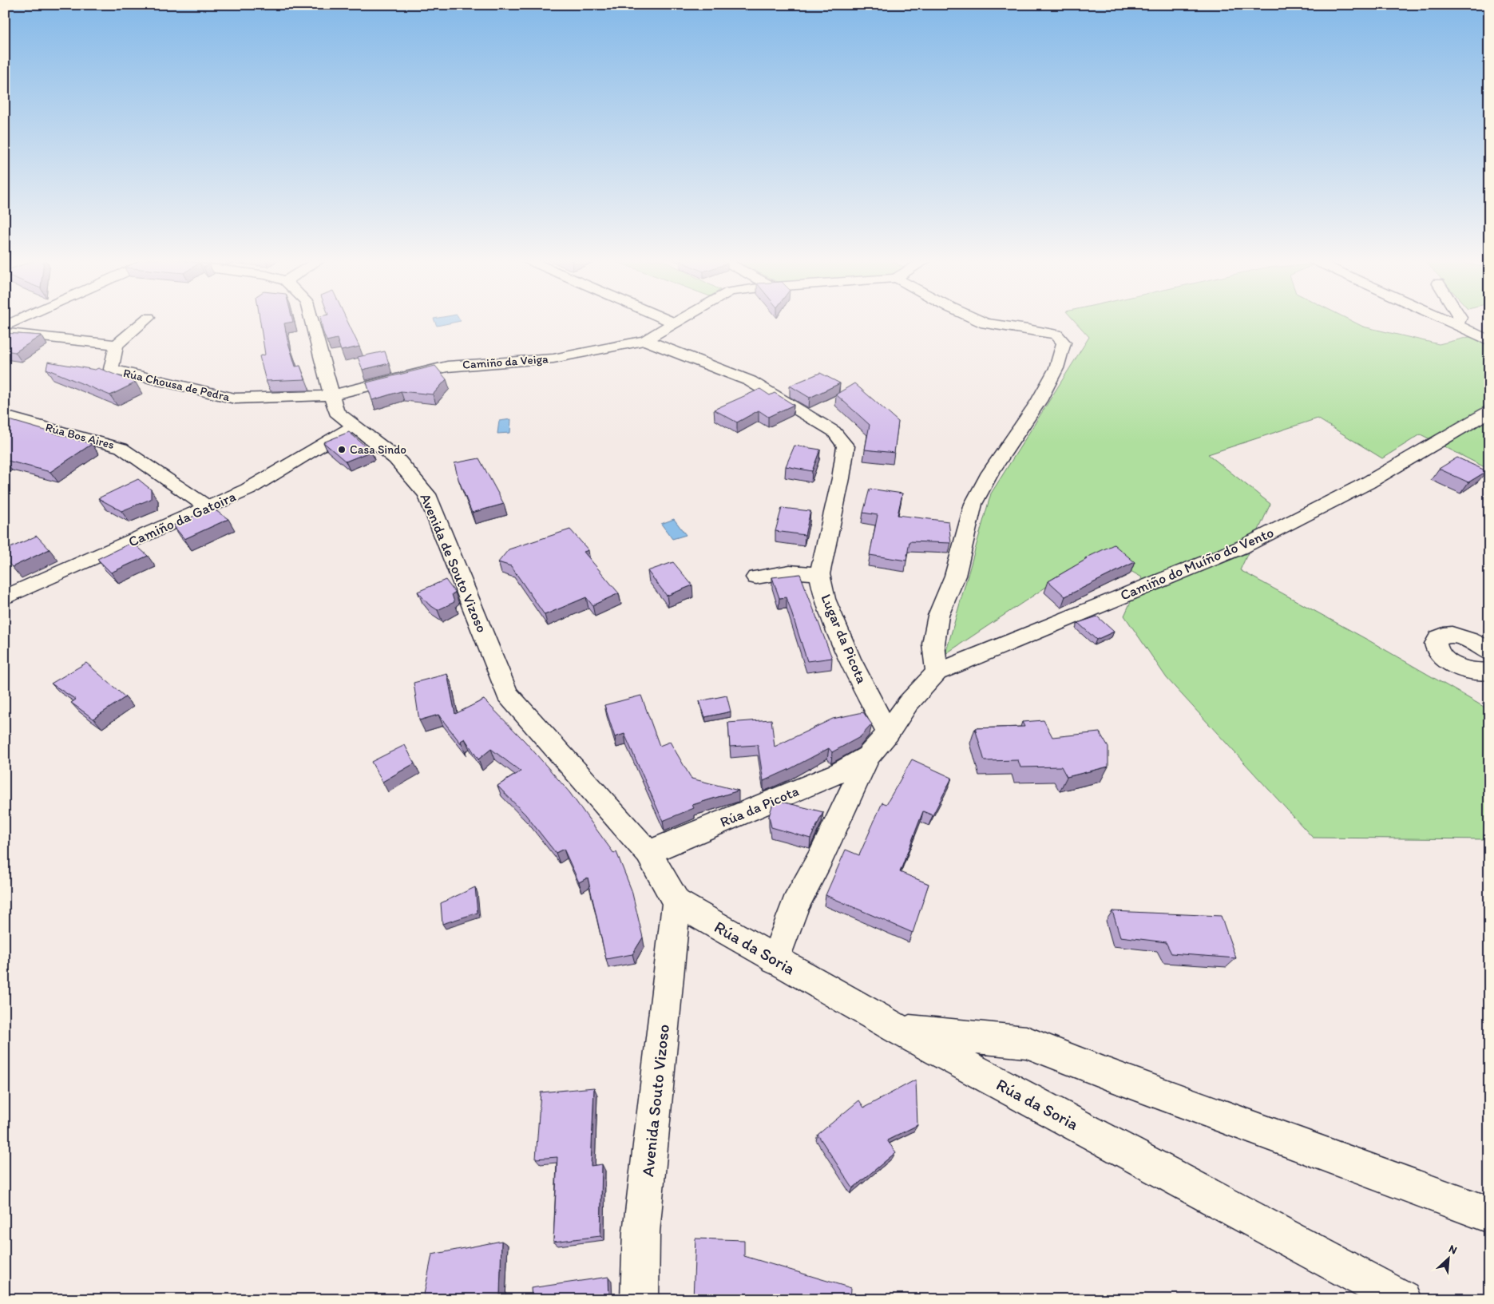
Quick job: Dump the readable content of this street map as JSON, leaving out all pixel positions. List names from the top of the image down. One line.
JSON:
{"streets":{"street":["Camiño da Veiga","Rúa Chousa de Pedra","Rúa Bos Aires","Camiño da Gatoira","Avenida de Souto Vizoso","Camiño do Muíño do Vento","Lugar da Picota","Rúa da Picota","Rúa da Soria","Avenida Souto Vizoso"]},"crossings":[["Camiño da Veiga","Rúa Chousa de Pedra"],["Camiño da Veiga","Avenida de Souto Vizoso"],["Camiño da Veiga","Lugar da Picota"],["Rúa Chousa de Pedra","Avenida de Souto Vizoso"],["Rúa Bos Aires","Camiño da Gatoira"],["Camiño da Gatoira","Avenida de Souto Vizoso"],["Avenida de Souto Vizoso","Rúa da Picota"],["Avenida de Souto Vizoso","Rúa da Soria"],["Avenida de Souto Vizoso","Avenida Souto Vizoso"],["Rúa da Soria","Avenida Souto Vizoso"]],"places":["Casa Sindo"],"north":"top right"}
